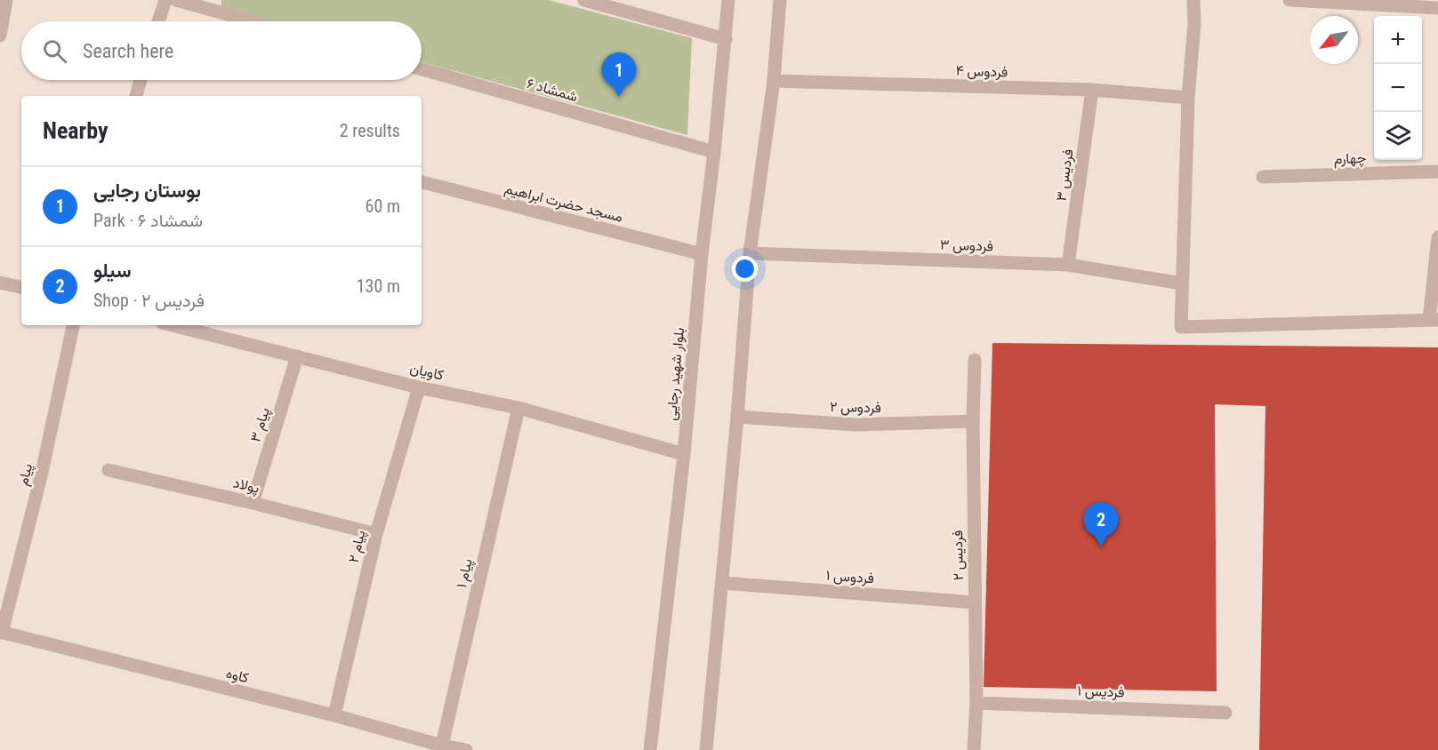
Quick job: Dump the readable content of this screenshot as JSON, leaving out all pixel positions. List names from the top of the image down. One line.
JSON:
{"streets":{"street":["فردوس ۴","شمشاد ۶","چهارم","فردیس ۳","مسجد حضرت ابراهیم","فردوس ۳","کاویان","بلوار شهید رجایی","فردوس ۲","پیام ۳","پیام","پولاد","پیام ۲","فردیس ۲","پیام ۱","فردوس ۱","کاوه","فردیس ۱"]},"crossings":[["فردوس ۴","فردیس ۳"],["شمشاد ۶","بلوار شهید رجایی"],["فردیس ۳","فردوس ۳"],["مسجد حضرت ابراهیم","بلوار شهید رجایی"],["کاویان","بلوار شهید رجایی"],["کاویان","پیام ۳"],["کاویان","پیام ۲"],["کاویان","پیام ۱"],["فردوس ۲","فردیس ۲"],["پیام ۳","پولاد"],["پیام","کاوه"],["پولاد","پیام ۲"],["پیام ۲","کاوه"],["فردیس ۲","فردوس ۱"],["فردیس ۲","فردیس ۱"],["پیام ۱","کاوه"]],"north":"bottom left","page":{"map_buttons":["+","−"],"search":"Search here","pins":["1","2"],"heading":["Nearby","2 results"],"list":[{"mark":"1","name":"بوستان رجایی","note":"Park · شمشاد ۶","value":"60 m"},{"mark":"2","name":"سیلو","note":"Shop · فردیس ۲","value":"130 m"}]}}
